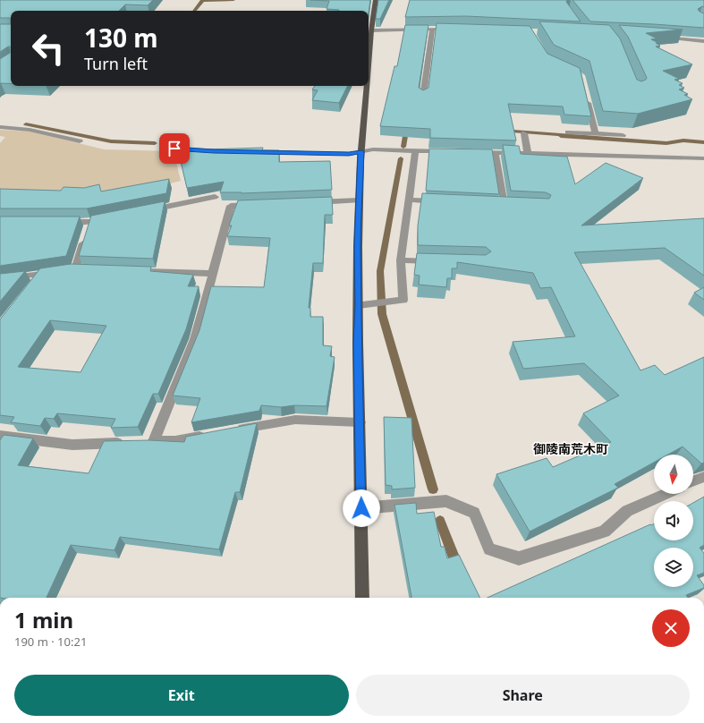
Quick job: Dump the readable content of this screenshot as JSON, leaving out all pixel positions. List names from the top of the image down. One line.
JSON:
{"districts":["御陵南荒木町"],"north":"bottom","page":{"turn":["130 m","Turn left"],"heading":["1 min","190 m · 10:21"],"buttons":["Exit","Share"]}}
